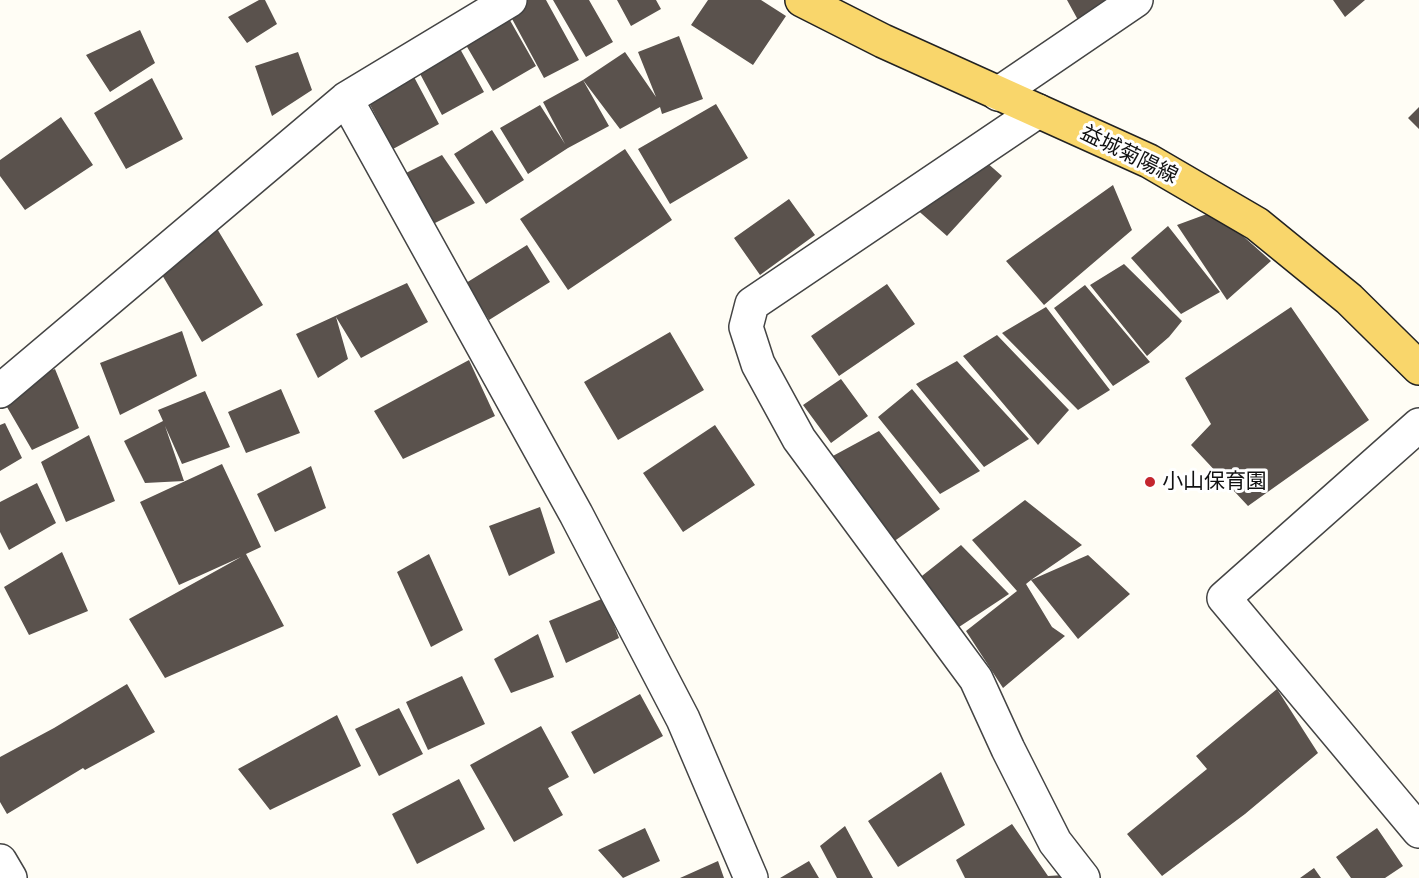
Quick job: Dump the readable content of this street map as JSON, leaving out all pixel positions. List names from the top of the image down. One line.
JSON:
{"streets":{"main road":["益城菊陽線"]},"places":["小山保育園"]}
